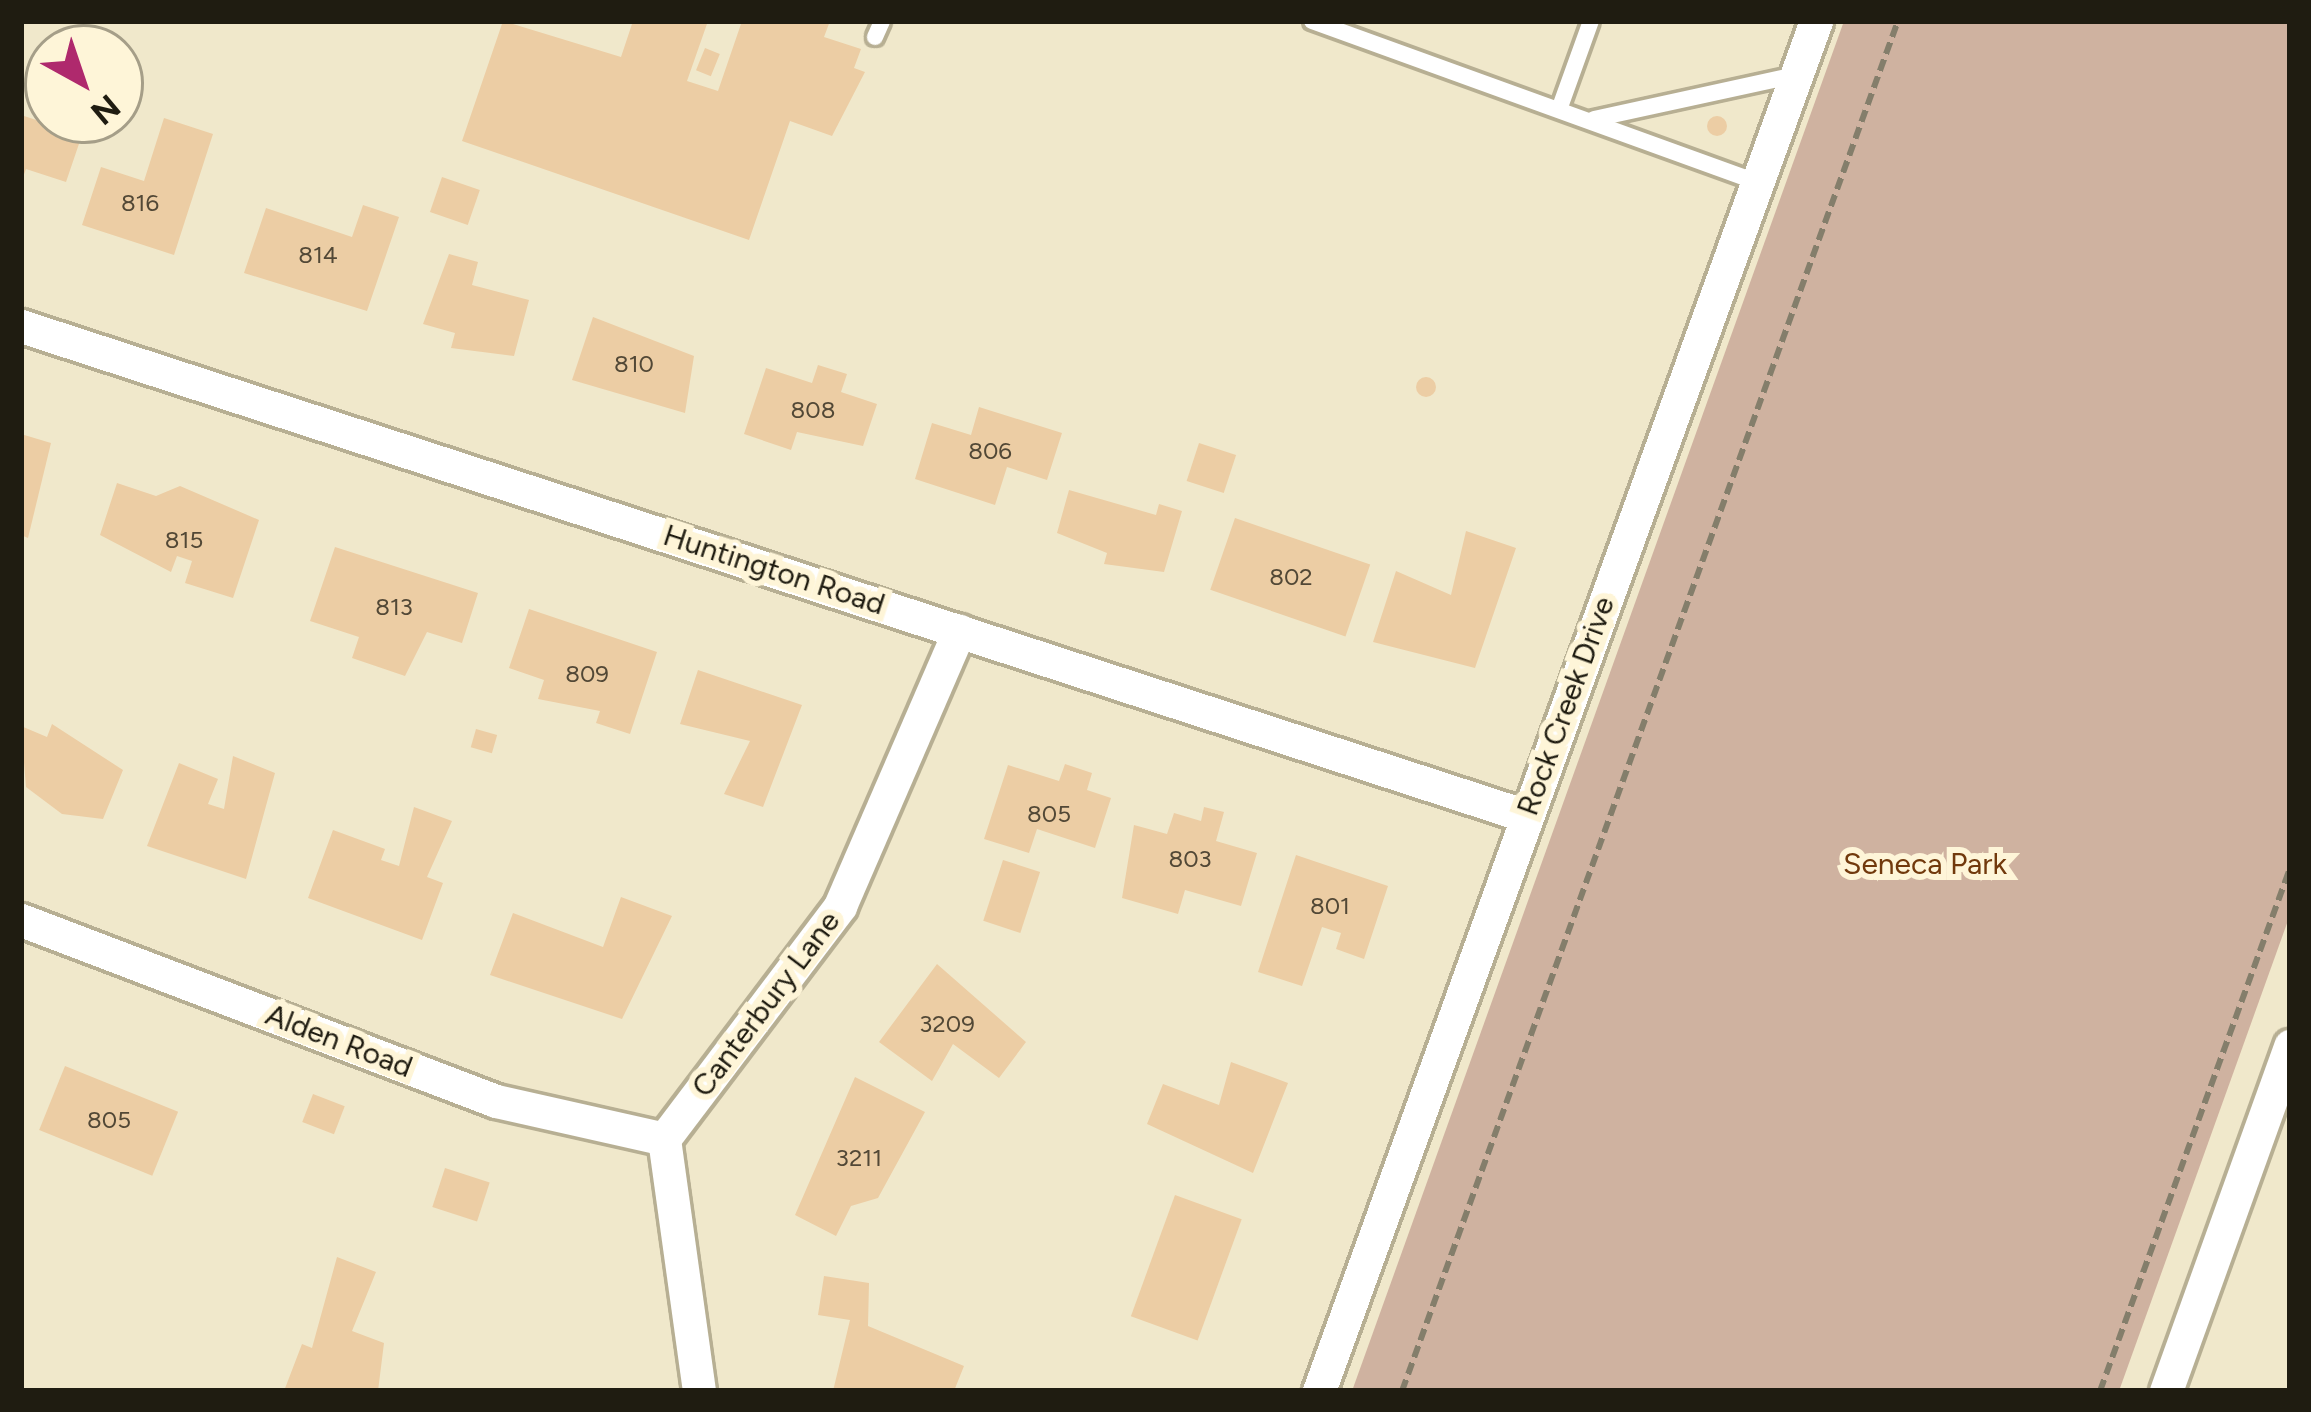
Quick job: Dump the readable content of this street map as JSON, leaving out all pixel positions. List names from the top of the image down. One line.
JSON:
{"streets":{"street":["Huntington Road","Rock Creek Drive","Canterbury Lane","Alden Road"]},"crossings":[["Huntington Road","Rock Creek Drive"],["Huntington Road","Canterbury Lane"],["Canterbury Lane","Alden Road"]],"parks":["Seneca Park"],"house_numbers":["816","814","810","808","806","815","802","813","809","805","803","801","3209","805","3211"],"north":"bottom right"}
